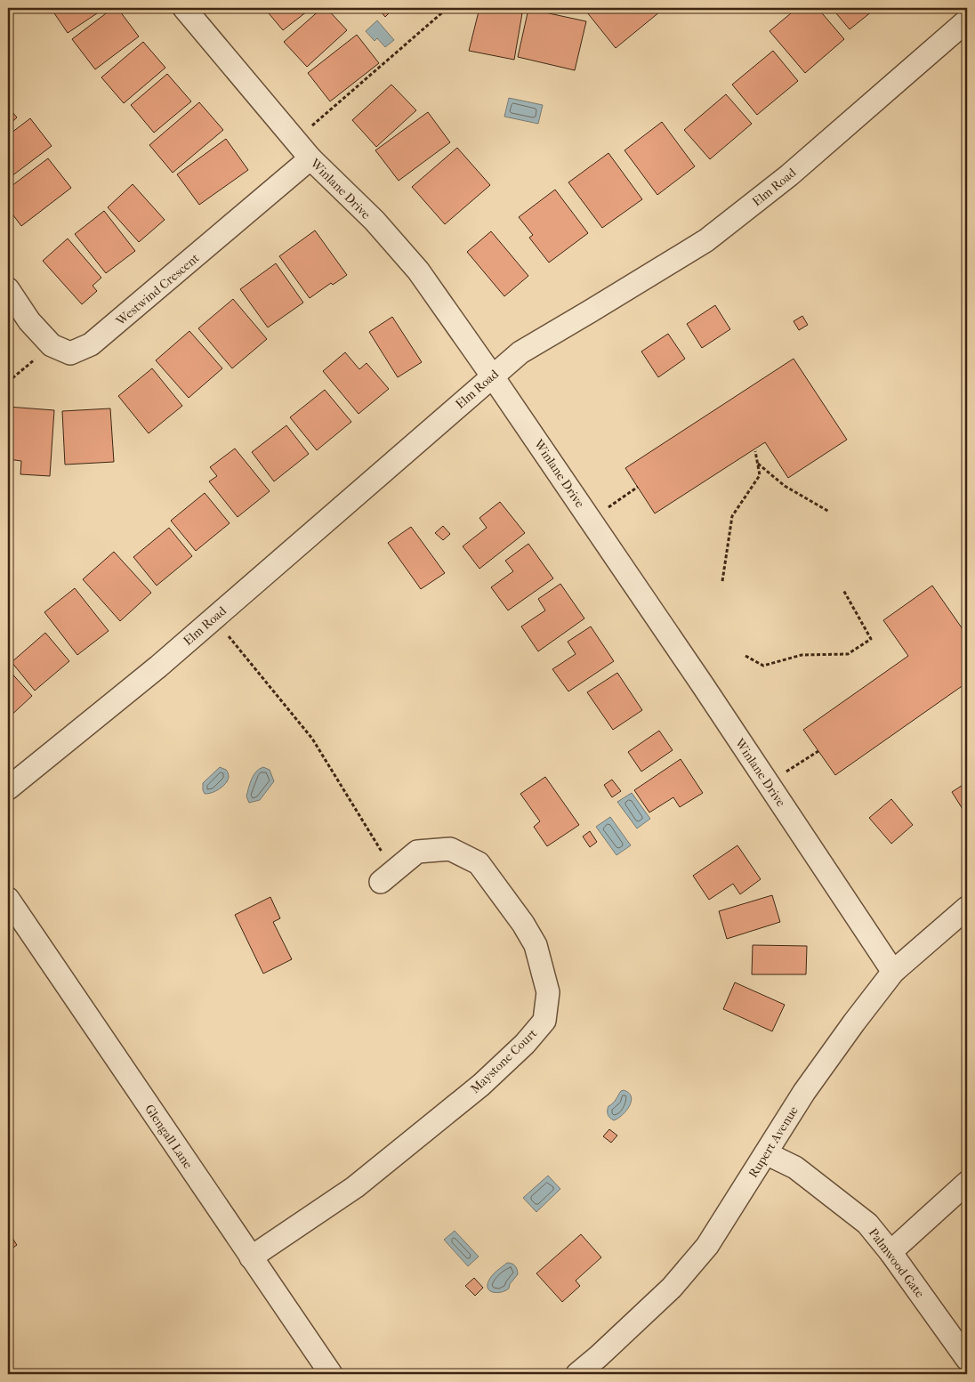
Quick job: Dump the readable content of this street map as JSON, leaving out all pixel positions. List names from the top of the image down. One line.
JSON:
{"streets":{"street":["Elm Road","Winlane Drive","Westwind Crescent","Maystone Court","Glengall Lane","Rupert Avenue","Palmwood Gate"]},"crossings":[["Elm Road","Winlane Drive"],["Winlane Drive","Westwind Crescent"],["Winlane Drive","Rupert Avenue"],["Maystone Court","Glengall Lane"],["Rupert Avenue","Palmwood Gate"]]}
